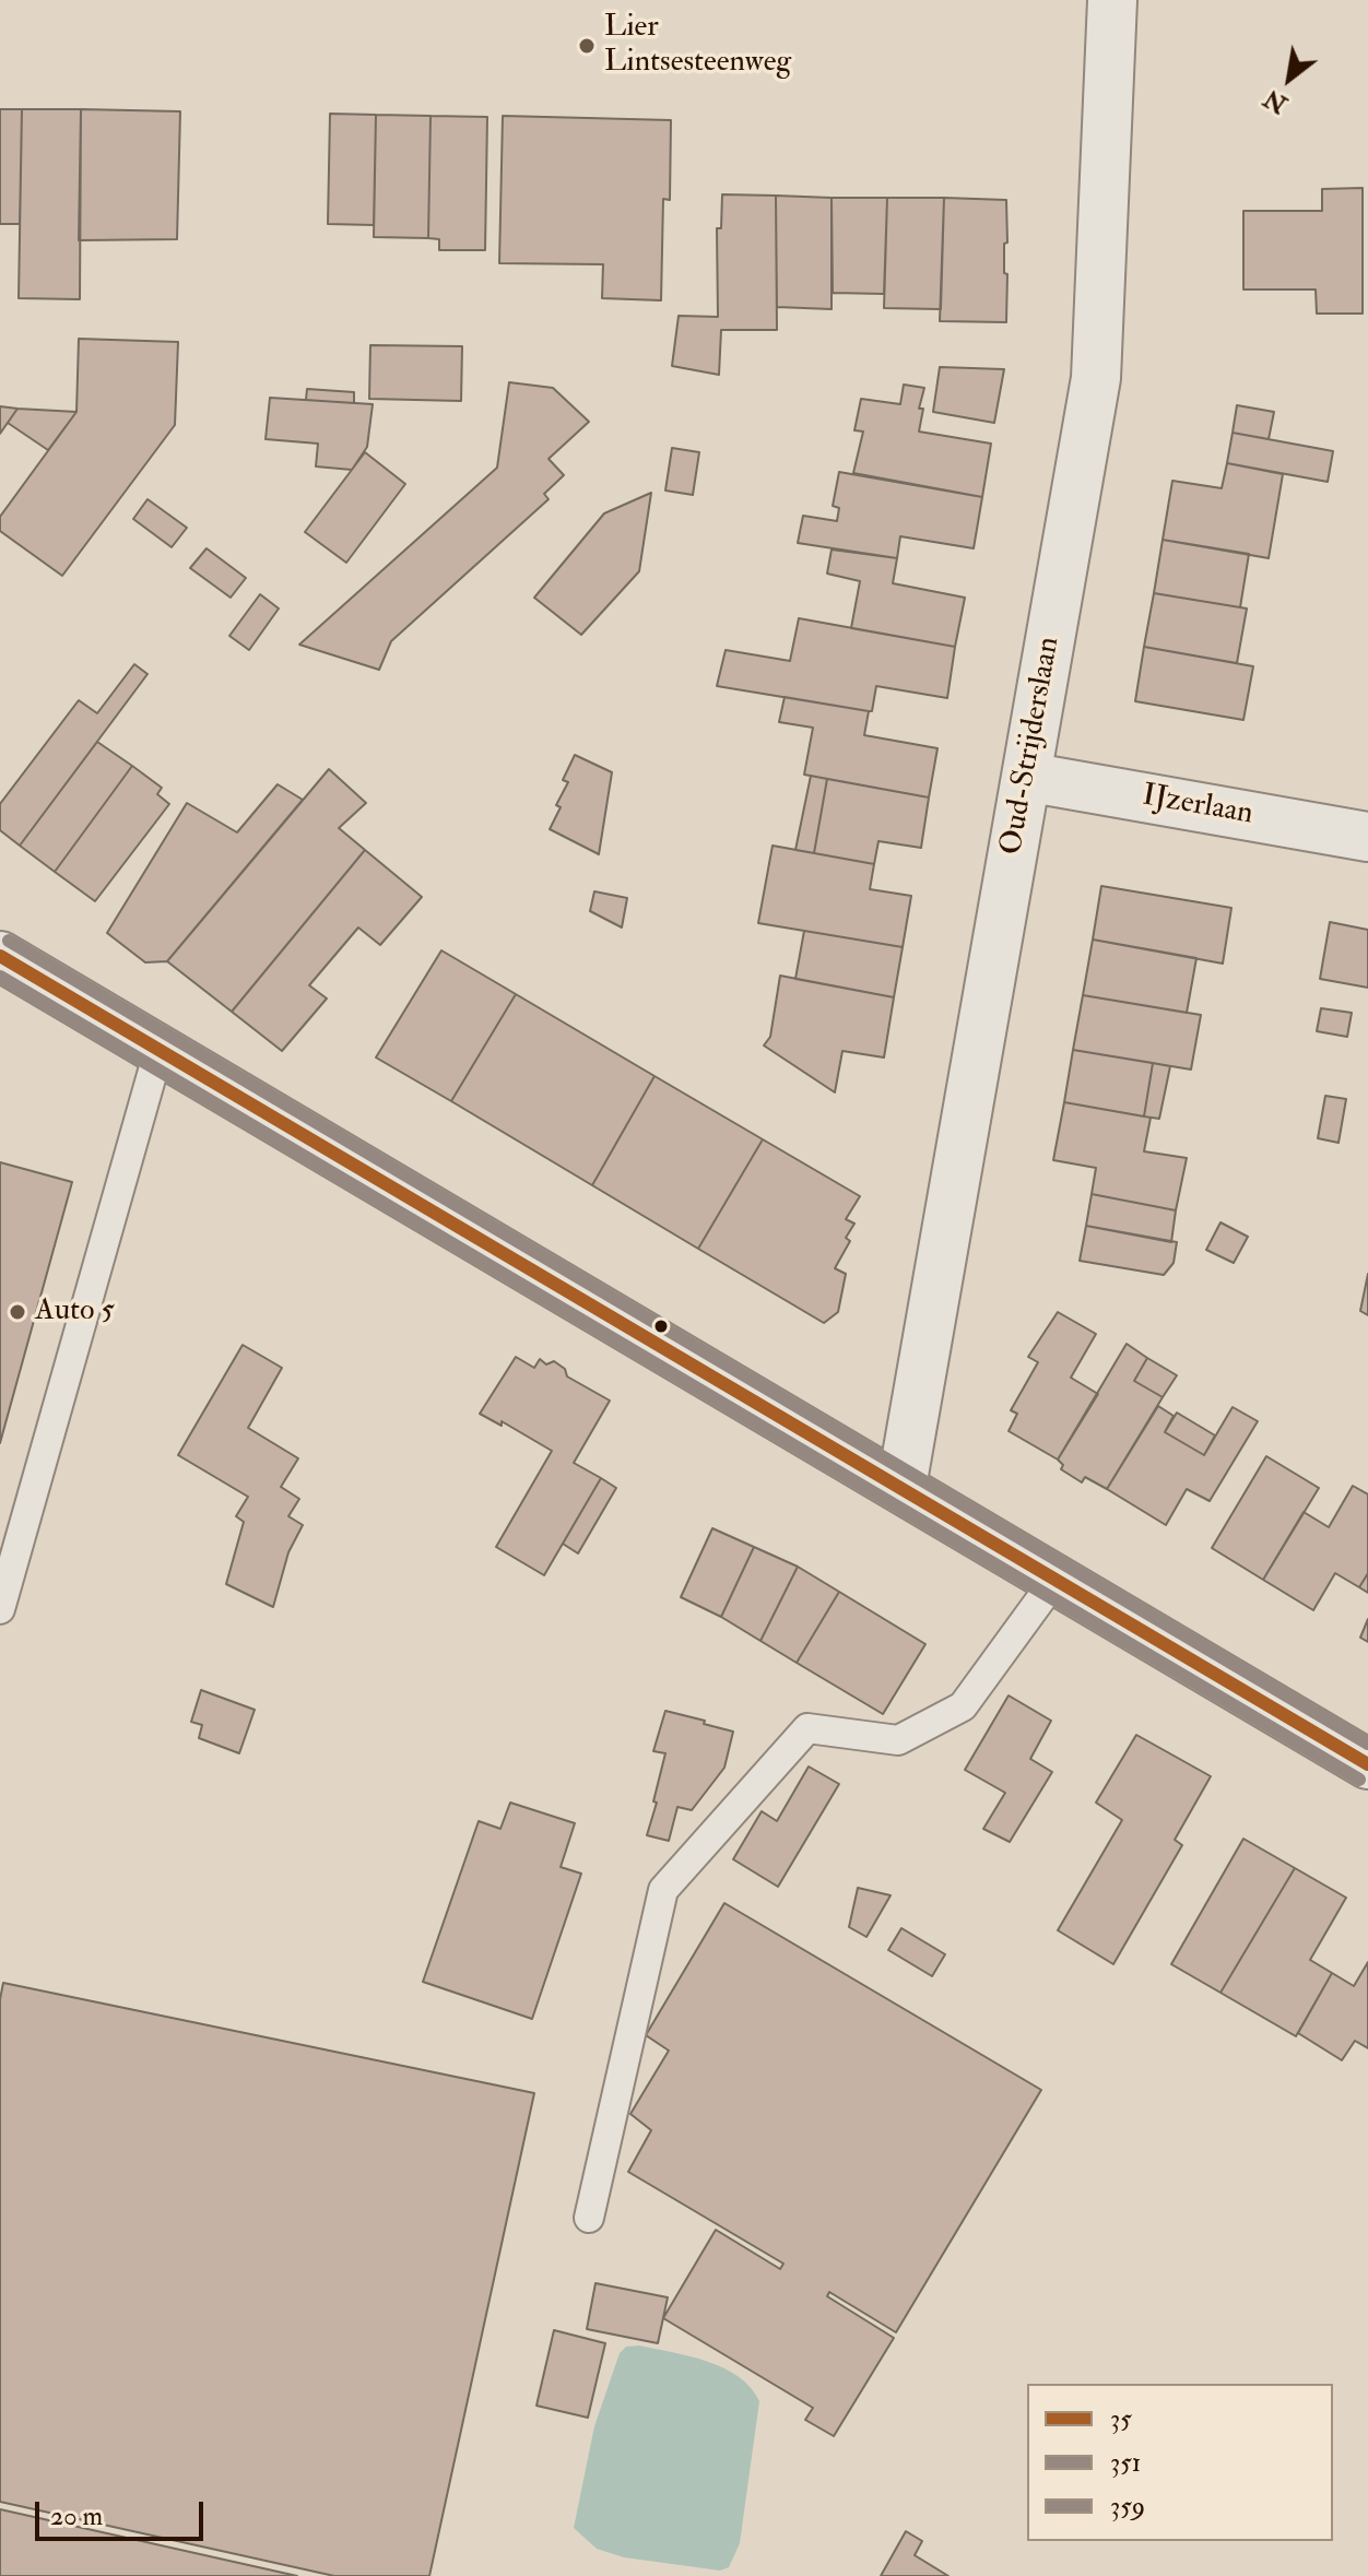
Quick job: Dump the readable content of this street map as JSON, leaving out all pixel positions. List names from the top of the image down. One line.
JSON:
{"streets":{"street":["Oud-Strijderslaan","IJzerlaan"]},"crossings":[["Oud-Strijderslaan","IJzerlaan"]],"places":["Lier Lintsesteenweg","Auto 5"],"lines":["transit line 359","transit line 35","transit line 351"],"legend":["35","351","359"],"scale_bar":"20 m","north":"bottom left"}
